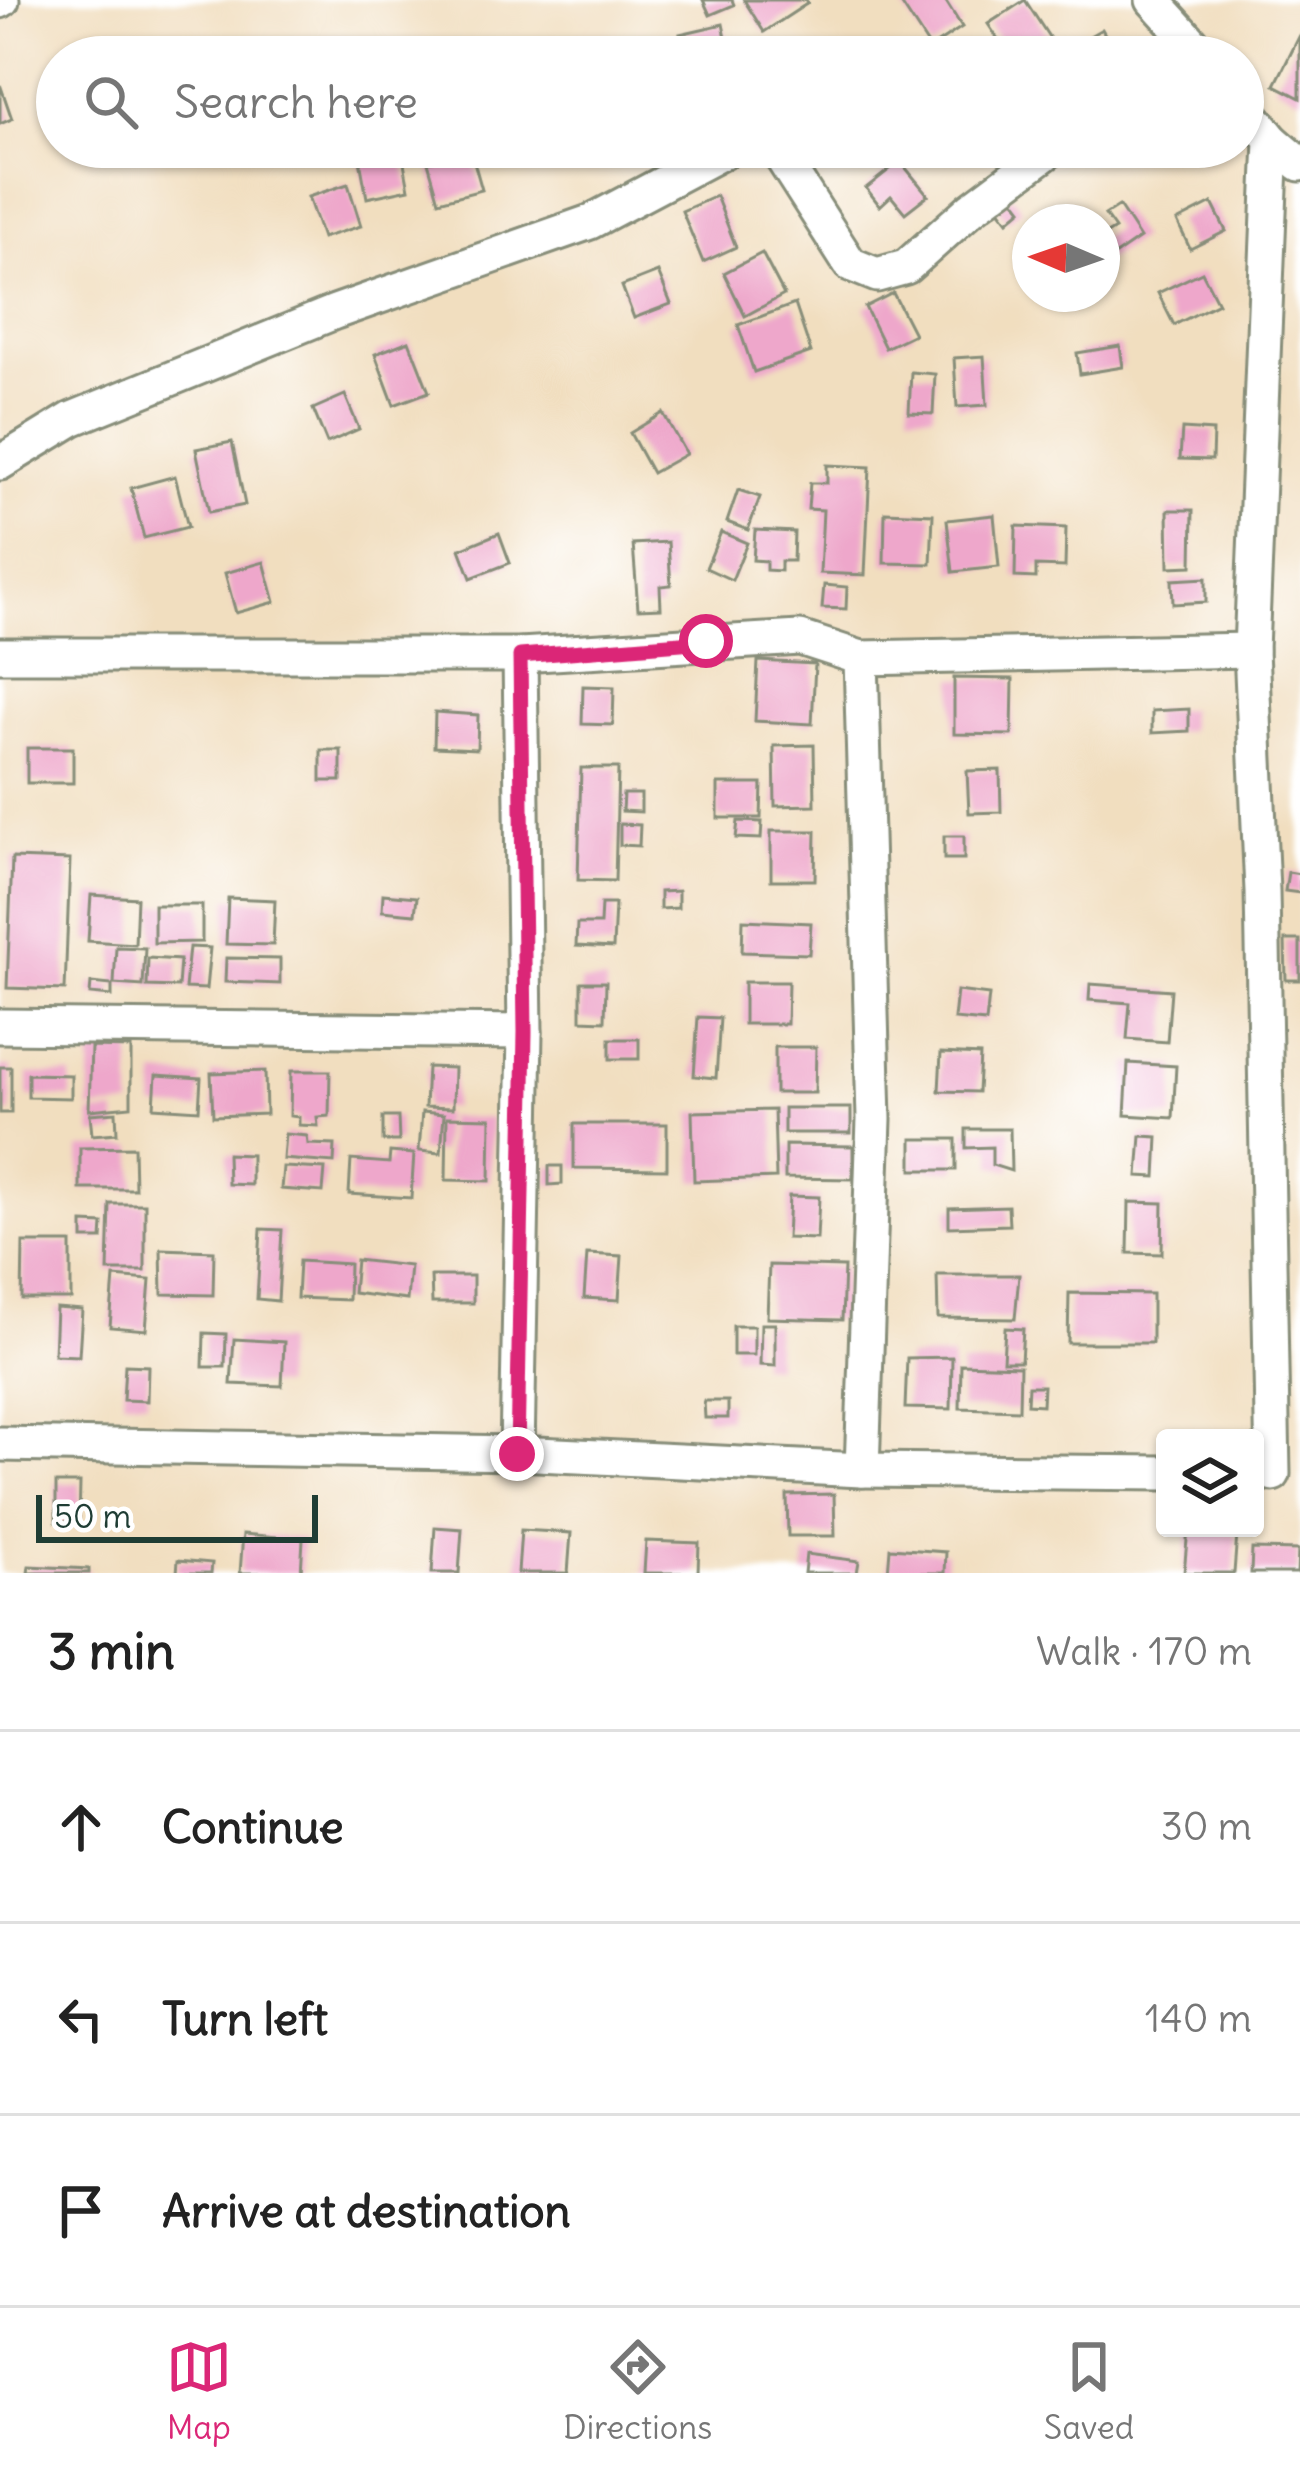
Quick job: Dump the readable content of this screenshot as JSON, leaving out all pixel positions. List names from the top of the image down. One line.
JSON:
{"scale_bar":"50 m","north":"left","page":{"search":"Search here","scale":"50 m","heading":["3 min","Walk · 170 m"],"list":[["Continue","30 m"],["Turn left","140 m"],"Arrive at destination"],"nav":["Map","Directions","Saved"]}}
